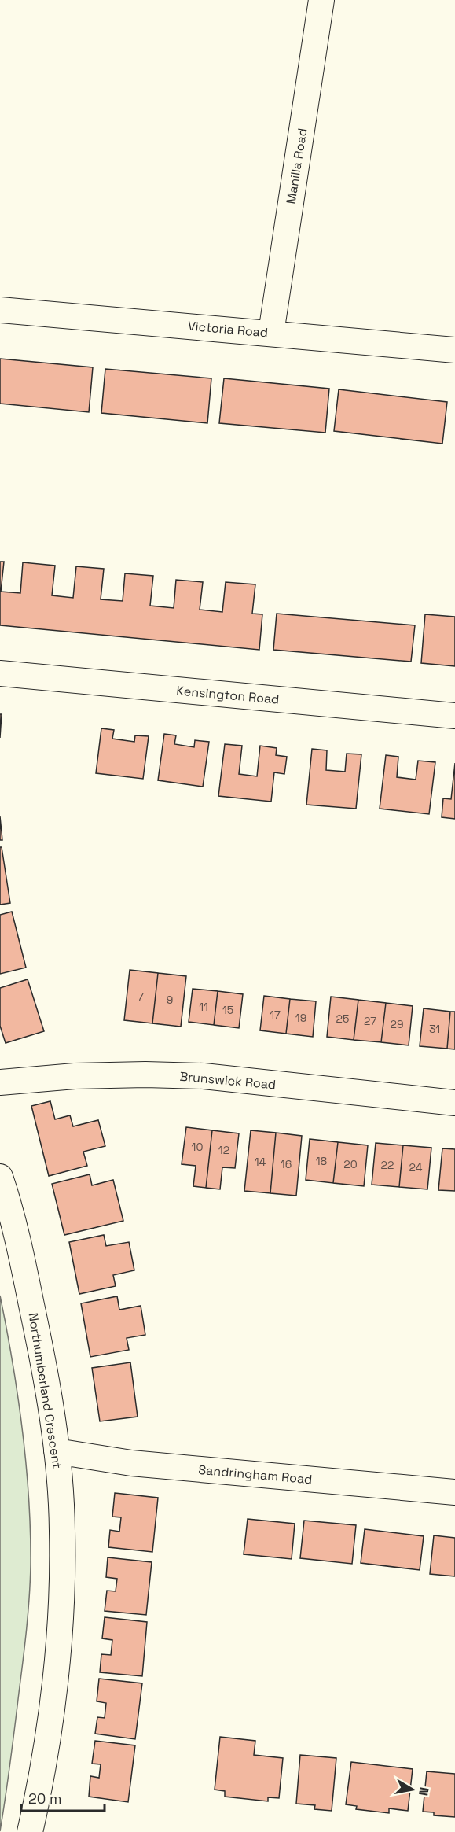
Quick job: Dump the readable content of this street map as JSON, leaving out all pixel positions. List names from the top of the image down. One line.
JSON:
{"streets":{"street":["Manilla Road","Victoria Road","Kensington Road","Brunswick Road","Northumberland Crescent","Sandringham Road"]},"crossings":[["Manilla Road","Victoria Road"],["Northumberland Crescent","Sandringham Road"]],"house_numbers":["7","9","11","15","17","19","25","27","29","31","10","12","18","14","16","20","22","24"],"scale_bar":"20 m","north":"right"}
